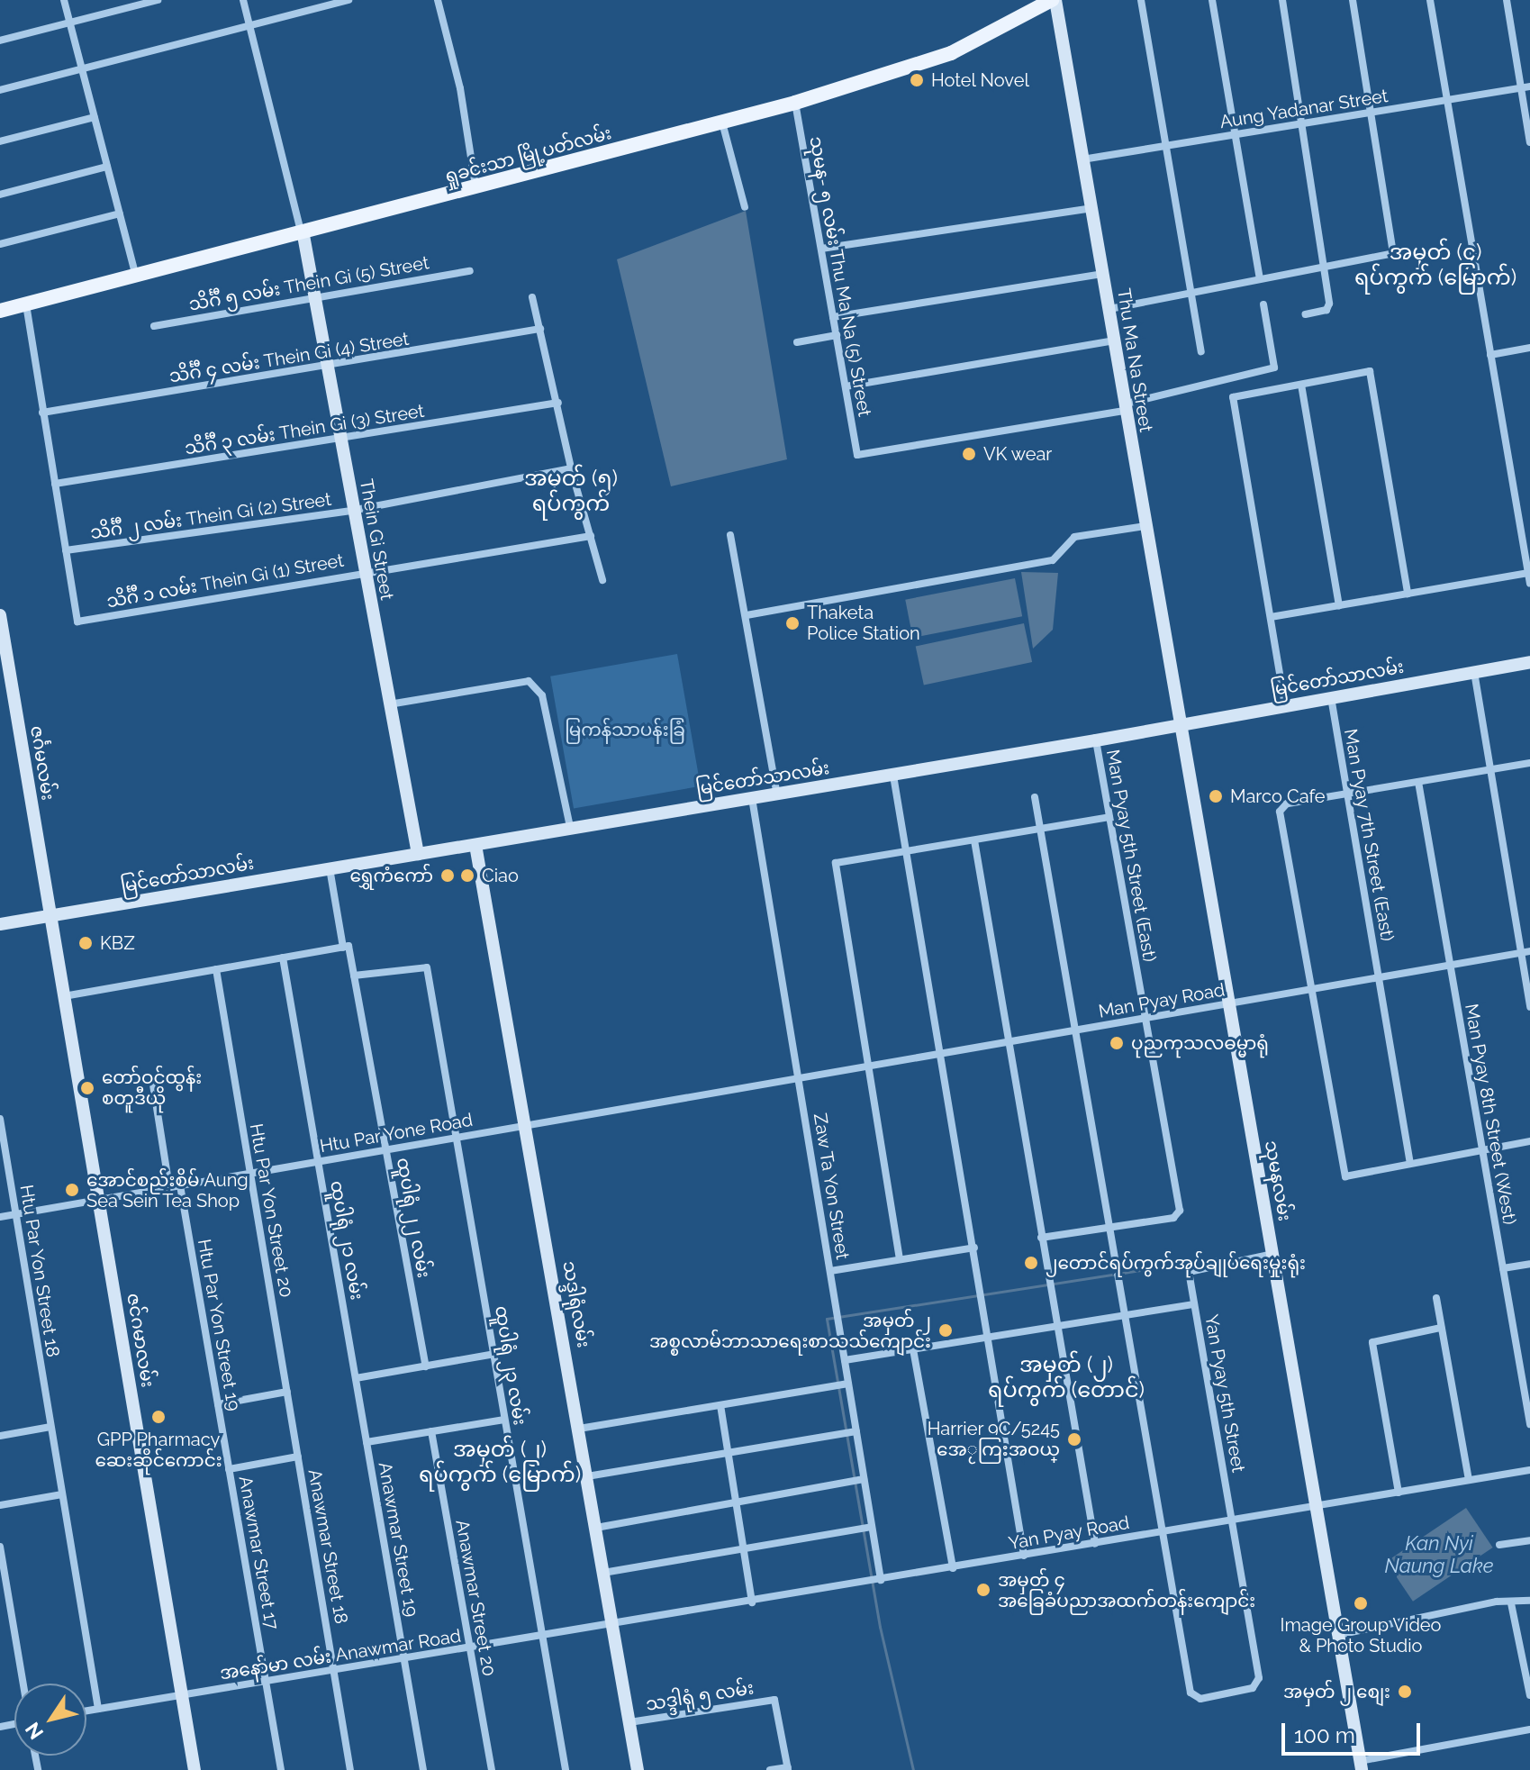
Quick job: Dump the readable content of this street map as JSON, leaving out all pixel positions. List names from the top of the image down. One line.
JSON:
{"streets":{"main road":["ရှုခင်းသာ မြို့ပတ်လမ်း"],"street":["Aung Yadanar Street","သုမန- ၅ လမ်း Thu Ma Na (5) Street","သိင်္ဂီ ၅ လမ်း Thein Gi (5) Street","သိင်္ဂီ ၄ လမ်း Thein Gi (4) Street","Thu Ma Na Street","သိင်္ဂီ ၃ လမ်း Thein Gi (3) Street","သိင်္ဂီ ၂ လမ်း Thein Gi (2) Street","Thein Gi Street","သိင်္ဂီ ၁ လမ်း Thein Gi (1) Street","မြင်တော်သာလမ်း","ဇင်္ဂမလမ်း","Man Pyay 7th Street (East)","Man Pyay 5th Street (East)","Man Pyay Road","Man Pyay 8th Street (West)","Htu Par Yone Road","သုမနလမ်း","Zaw Ta Yon Street","Htu Par Yon Street 20","ထူပါရုံ ၂၂ လမ်း","ထူပါရုံ ၂၁ လမ်း","Htu Par Yon Street 18","သဒ္ဒါရုံလမ်း","Htu Par Yon Street 19","ဇင်ဂမာလမ်း","ထူပါရုံ ၂၃ လမ်း","Yan Pyay 5th Street","Yan Pyay Road","Anawmar Street 19","Anawmar Street 18","Anawmar Street 17","Anawmar Street 20","အနော်မာ လမ်း Anawmar Road","သဒ္ဒါရုံ ၅ လမ်း"]},"crossings":[["Aung Yadanar Street","Thu Ma Na Street"],["ရှုခင်းသာ မြို့ပတ်လမ်း","သုမန- ၅ လမ်း Thu Ma Na (5) Street"],["ရှုခင်းသာ မြို့ပတ်လမ်း","Thu Ma Na Street"],["ရှုခင်းသာ မြို့ပတ်လမ်း","Thein Gi Street"],["သုမန- ၅ လမ်း Thu Ma Na (5) Street","Thu Ma Na Street"],["သိင်္ဂီ ၅ လမ်း Thein Gi (5) Street","Thein Gi Street"],["သိင်္ဂီ ၄ လမ်း Thein Gi (4) Street","Thein Gi Street"],["Thu Ma Na Street","မြင်တော်သာလမ်း"],["Thu Ma Na Street","သုမနလမ်း"],["သိင်္ဂီ ၃ လမ်း Thein Gi (3) Street","Thein Gi Street"],["သိင်္ဂီ ၂ လမ်း Thein Gi (2) Street","Thein Gi Street"],["သိင်္ဂီ ၂ လမ်း Thein Gi (2) Street","သိင်္ဂီ ၁ လမ်း Thein Gi (1) Street"],["Thein Gi Street","သိင်္ဂီ ၁ လမ်း Thein Gi (1) Street"],["Thein Gi Street","မြင်တော်သာလမ်း"],["မြင်တော်သာလမ်း","ဇင်္ဂမလမ်း"],["မြင်တော်သာလမ်း","Man Pyay 7th Street (East)"],["မြင်တော်သာလမ်း","Man Pyay 5th Street (East)"],["မြင်တော်သာလမ်း","သုမနလမ်း"],["မြင်တော်သာလမ်း","Zaw Ta Yon Street"],["မြင်တော်သာလမ်း","ထူပါရုံ ၂၂ လမ်း"],["မြင်တော်သာလမ်း","သဒ္ဒါရုံလမ်း"],["မြင်တော်သာလမ်း","ဇင်ဂမာလမ်း"],["ဇင်္ဂမလမ်း","ဇင်ဂမာလမ်း"],["Man Pyay 7th Street (East)","Man Pyay Road"],["Man Pyay 5th Street (East)","Man Pyay Road"],["Man Pyay Road","Man Pyay 8th Street (West)"],["Man Pyay Road","Htu Par Yone Road"],["Man Pyay Road","သုမနလမ်း"],["Man Pyay Road","Zaw Ta Yon Street"],["Htu Par Yone Road","Zaw Ta Yon Street"],["Htu Par Yone Road","Htu Par Yon Street 20"],["Htu Par Yone Road","ထူပါရုံ ၂၂ လမ်း"],["Htu Par Yone Road","ထူပါရုံ ၂၁ လမ်း"],["Htu Par Yone Road","Htu Par Yon Street 18"],["Htu Par Yone Road","သဒ္ဒါရုံလမ်း"],["Htu Par Yone Road","Htu Par Yon Street 19"],["Htu Par Yone Road","ဇင်ဂမာလမ်း"],["Htu Par Yone Road","ထူပါရုံ ၂၃ လမ်း"],["သုမနလမ်း","Yan Pyay 5th Street"],["သုမနလမ်း","Yan Pyay Road"],["Zaw Ta Yon Street","Yan Pyay Road"],["Htu Par Yon Street 20","Anawmar Street 18"],["ထူပါရုံ ၂၂ လမ်း","ထူပါရုံ ၂၃ လမ်း"],["ထူပါရုံ ၂၁ လမ်း","Anawmar Street 19"],["Htu Par Yon Street 18","အနော်မာ လမ်း Anawmar Road"],["သဒ္ဒါရုံလမ်း","Yan Pyay Road"],["သဒ္ဒါရုံလမ်း","အနော်မာ လမ်း Anawmar Road"],["သဒ္ဒါရုံလမ်း","သဒ္ဒါရုံ ၅ လမ်း"],["Htu Par Yon Street 19","Anawmar Street 17"],["ဇင်ဂမာလမ်း","အနော်မာ လမ်း Anawmar Road"],["ထူပါရုံ ၂၃ လမ်း","အနော်မာ လမ်း Anawmar Road"],["Yan Pyay 5th Street","Yan Pyay Road"],["Yan Pyay Road","အနော်မာ လမ်း Anawmar Road"],["Anawmar Street 19","အနော်မာ လမ်း Anawmar Road"],["Anawmar Street 18","အနော်မာ လမ်း Anawmar Road"],["Anawmar Street 17","အနော်မာ လမ်း Anawmar Road"],["Anawmar Street 20","အနော်မာ လမ်း Anawmar Road"]],"districts":["အမှတ် (၄) ရပ်ကွက် (မြောက်)","အမှတ် (၅) ရပ်ကွက်","အမှတ် (၂) ရပ်ကွက် (တောင်)","အမှတ် (၂) ရပ်ကွက် (မြောက်)"],"water":["Kan Nyi Naung Lake"],"parks":["မြကန်သာပန်းခြံ"],"places":["Hotel Novel","VK wear","Thaketa Police Station","Marco Cafe","ရွှေကံကော်","Ciao","KBZ","ပုညကုသလဓမ္မာရုံ","တော်ဝင်ထွန်း စတူဒီယို","အောင်စည်းစိမ် Aung Sea Sein Tea Shop","၂တောင်ရပ်ကွက်အုပ်ချုပ်ရေးမှုးရုံး","အမှတ် ၂ အစ္စလာမ်ဘာသာရေးစာသသ်ကျောင်း","GPP Pharmacy ဆေးဆိုင်ကောင်း","Harrier 9C/5245 အေႂကြးအဝယ္","အမှတ် ၄ အခြေခံပညာအထက်တန်းကျောင်း","Image Group Video & Photo Studio","အမှတ် ၂ စျေး"],"scale_bar":"100 m","north":"bottom left"}
